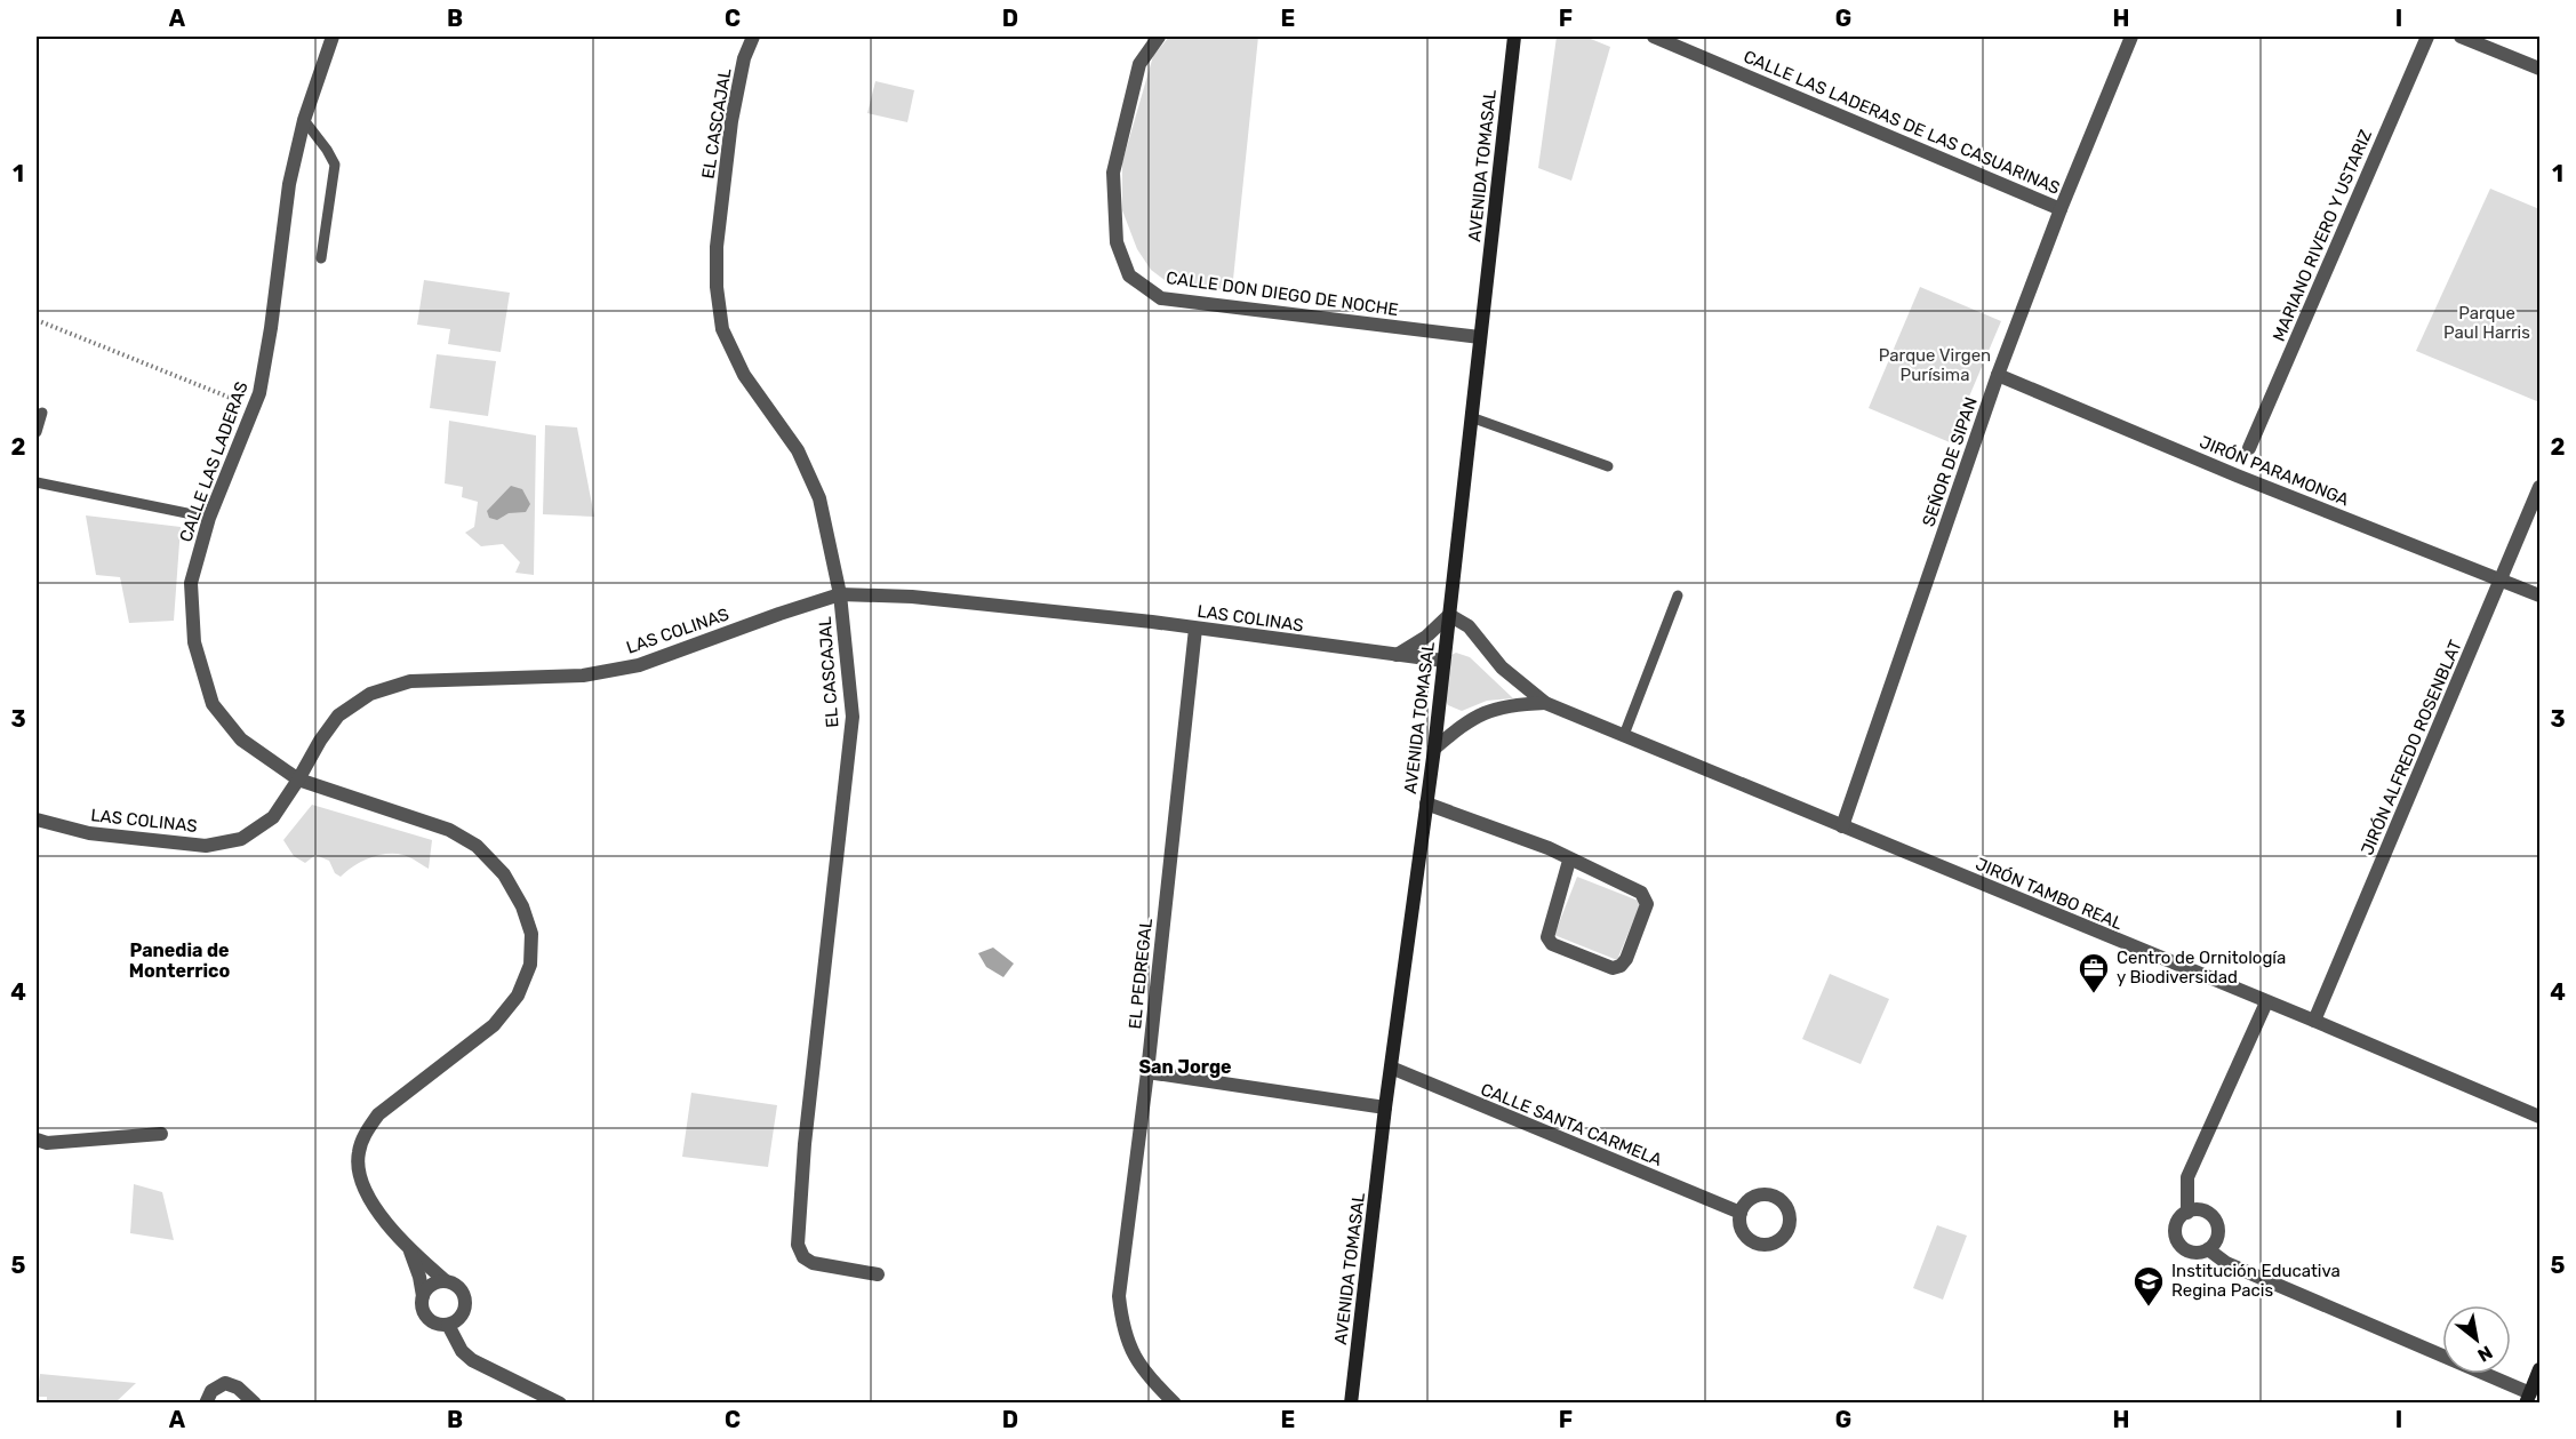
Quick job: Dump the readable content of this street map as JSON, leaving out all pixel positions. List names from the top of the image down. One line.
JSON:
{"streets":{"street":["CALLE LAS LADERAS DE LAS CASUARINAS","EL CASCAJAL","AVENIDA TOMASAL","MARIANO RIVERO Y USTARIZ","CALLE DON DIEGO DE NOCHE","CALLE LAS LADERAS","SEÑOR DE SIPAN","JIRÓN PARAMONGA","LAS COLINAS","JIRÓN ALFREDO ROSENBLAT","JIRÓN TAMBO REAL","EL PEDREGAL","CALLE SANTA CARMELA"]},"crossings":[["CALLE LAS LADERAS DE LAS CASUARINAS","SEÑOR DE SIPAN"],["EL CASCAJAL","LAS COLINAS"],["AVENIDA TOMASAL","CALLE DON DIEGO DE NOCHE"],["AVENIDA TOMASAL","LAS COLINAS"],["AVENIDA TOMASAL","JIRÓN TAMBO REAL"],["AVENIDA TOMASAL","CALLE SANTA CARMELA"],["CALLE LAS LADERAS","LAS COLINAS"],["SEÑOR DE SIPAN","JIRÓN PARAMONGA"],["SEÑOR DE SIPAN","JIRÓN TAMBO REAL"],["JIRÓN PARAMONGA","JIRÓN ALFREDO ROSENBLAT"],["LAS COLINAS","EL PEDREGAL"],["JIRÓN ALFREDO ROSENBLAT","JIRÓN TAMBO REAL"]],"districts":["Panedia de Monterrico","San Jorge"],"parks":["Parque Paul Harris","Parque Virgen Purísima"],"places":{"office":["Centro de Ornitología y Biodiversidad"],"school or university":["Institución Educativa Regina Pacis"]},"north":"bottom right","grid":{"columns":["A","B","C","D","E","F","G","H","I"],"rows":["1","2","3","4","5"]}}
